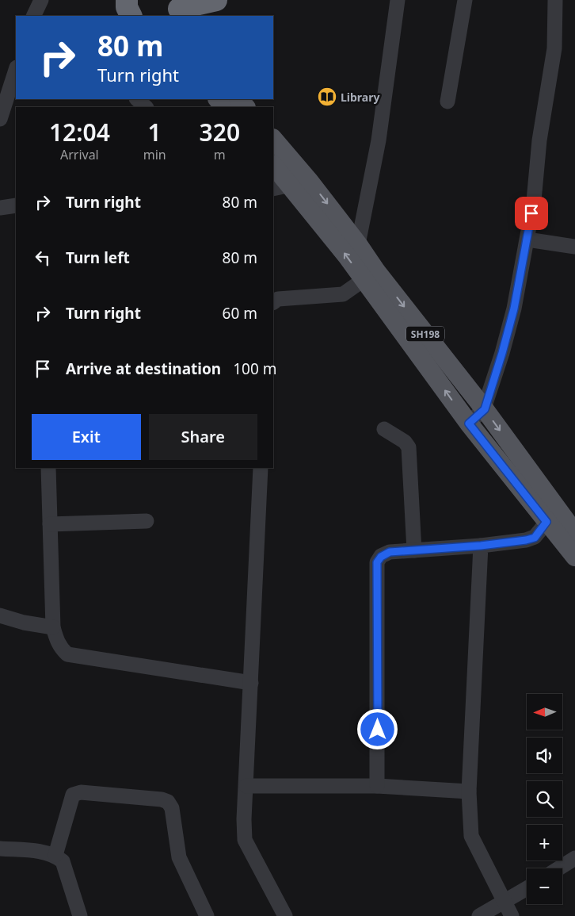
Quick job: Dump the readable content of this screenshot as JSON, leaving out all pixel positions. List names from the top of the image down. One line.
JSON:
{"streets":{"main road":["SH198"]},"places":{"library":["Library"]},"north":"left","page":{"turn":["80 m","Turn right"],"eta":["12:04","Arrival","1","min","320","m"],"list":[{"name":"Turn right","value":"80 m"},{"name":"Turn left","value":"80 m"},{"name":"Turn right","value":"60 m"},{"name":"Arrive at destination","value":"100 m"}],"buttons":["Exit","Share"],"map_buttons":["+","−"]}}
